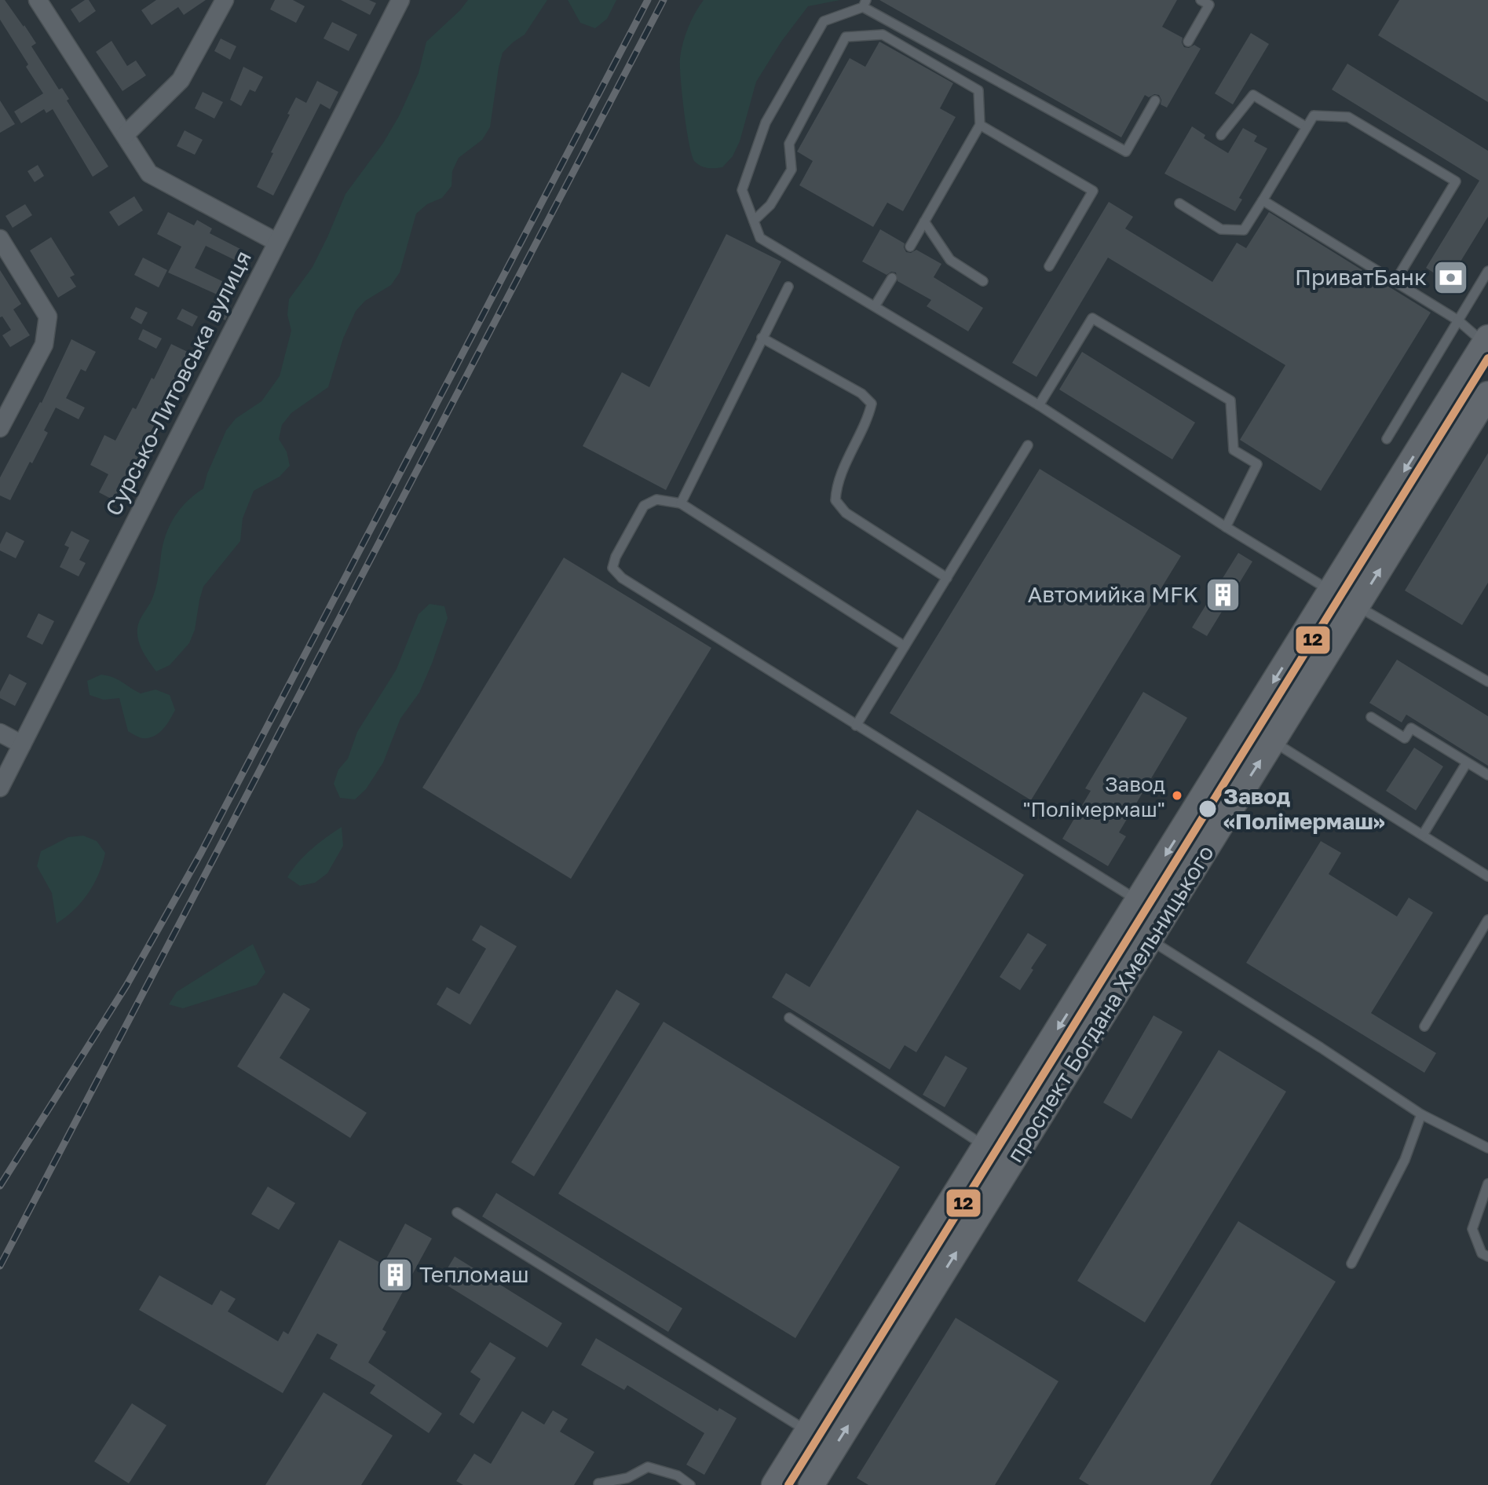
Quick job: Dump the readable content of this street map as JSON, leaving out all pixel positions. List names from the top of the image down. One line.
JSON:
{"streets":{"main road":["проспект Богдана Хмельницького"],"street":["Сурсько-Литовська вулиця"]},"places":{"bank":["ПриватБанк"],"building":["Автомийка MFK","Тепломаш"],"other":["Завод \"Полімермаш\"","Завод «Полімермаш»"]},"lines":["transit line 12"]}
